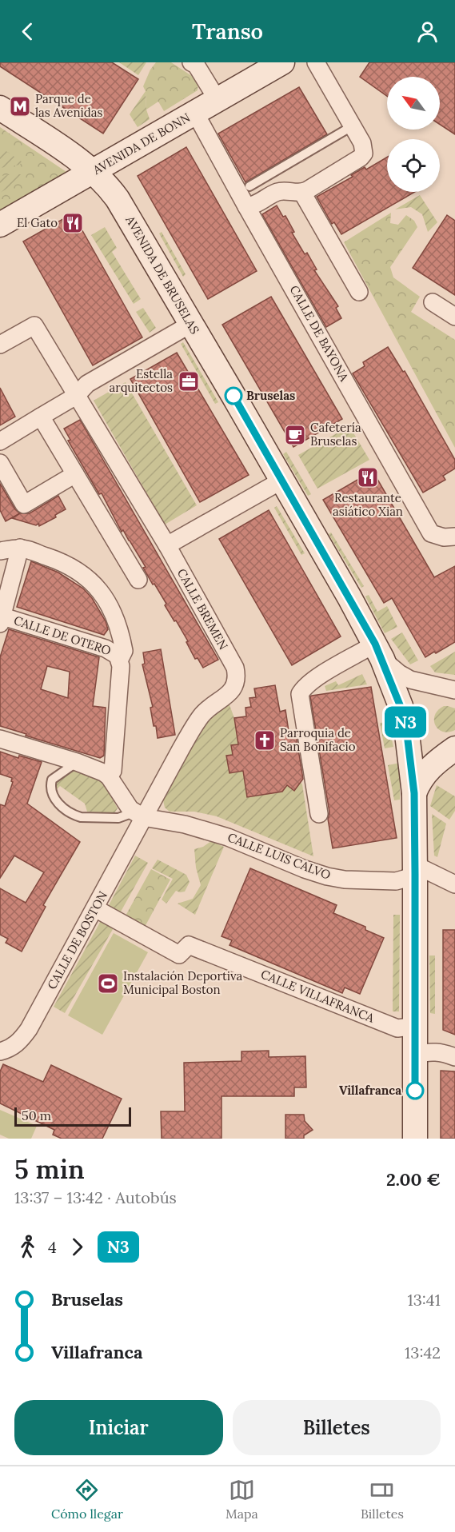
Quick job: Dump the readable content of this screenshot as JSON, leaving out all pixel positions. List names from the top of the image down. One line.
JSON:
{"streets":{"street":["AVENIDA DE BONN","AVENIDA DE BRUSELAS","CALLE DE BAYONA","CALLE BREMEN","CALLE DE OTERO","CALLE LUIS CALVO","CALLE DE BOSTON","CALLE VILLAFRANCA"]},"crossings":[["AVENIDA DE BONN","AVENIDA DE BRUSELAS"],["AVENIDA DE BONN","CALLE DE BAYONA"],["AVENIDA DE BRUSELAS","CALLE LUIS CALVO"],["AVENIDA DE BRUSELAS","CALLE VILLAFRANCA"],["CALLE BREMEN","CALLE LUIS CALVO"],["CALLE BREMEN","CALLE DE BOSTON"],["CALLE LUIS CALVO","CALLE DE BOSTON"],["CALLE DE BOSTON","CALLE VILLAFRANCA"]],"places":{"metro station":["Parque de las Avenidas"],"restaurant":["El Gato","Restaurante asiático Xian"],"office":["Estella arquitectos"],"other":["Bruselas","Villafranca"],"cafe":["Cafetería Bruselas"],"church":["Parroquia de San Bonifacio"],"sports":["Instalación Deportiva Municipal Boston"]},"lines":["bus line N3"],"scale_bar":"50 m","north":"top left","page":{"header":"Transo","on_map":"N3","scale":"50 m","heading":["5 min","13:37 – 13:42 · Autobús","2.00 €"],"legs":["4","N3"],"list":[{"name":"Bruselas","value":"13:41"},{"name":"Villafranca","value":"13:42"}],"buttons":["Iniciar","Billetes"],"tabs":["Cómo llegar","Mapa","Billetes"]}}
